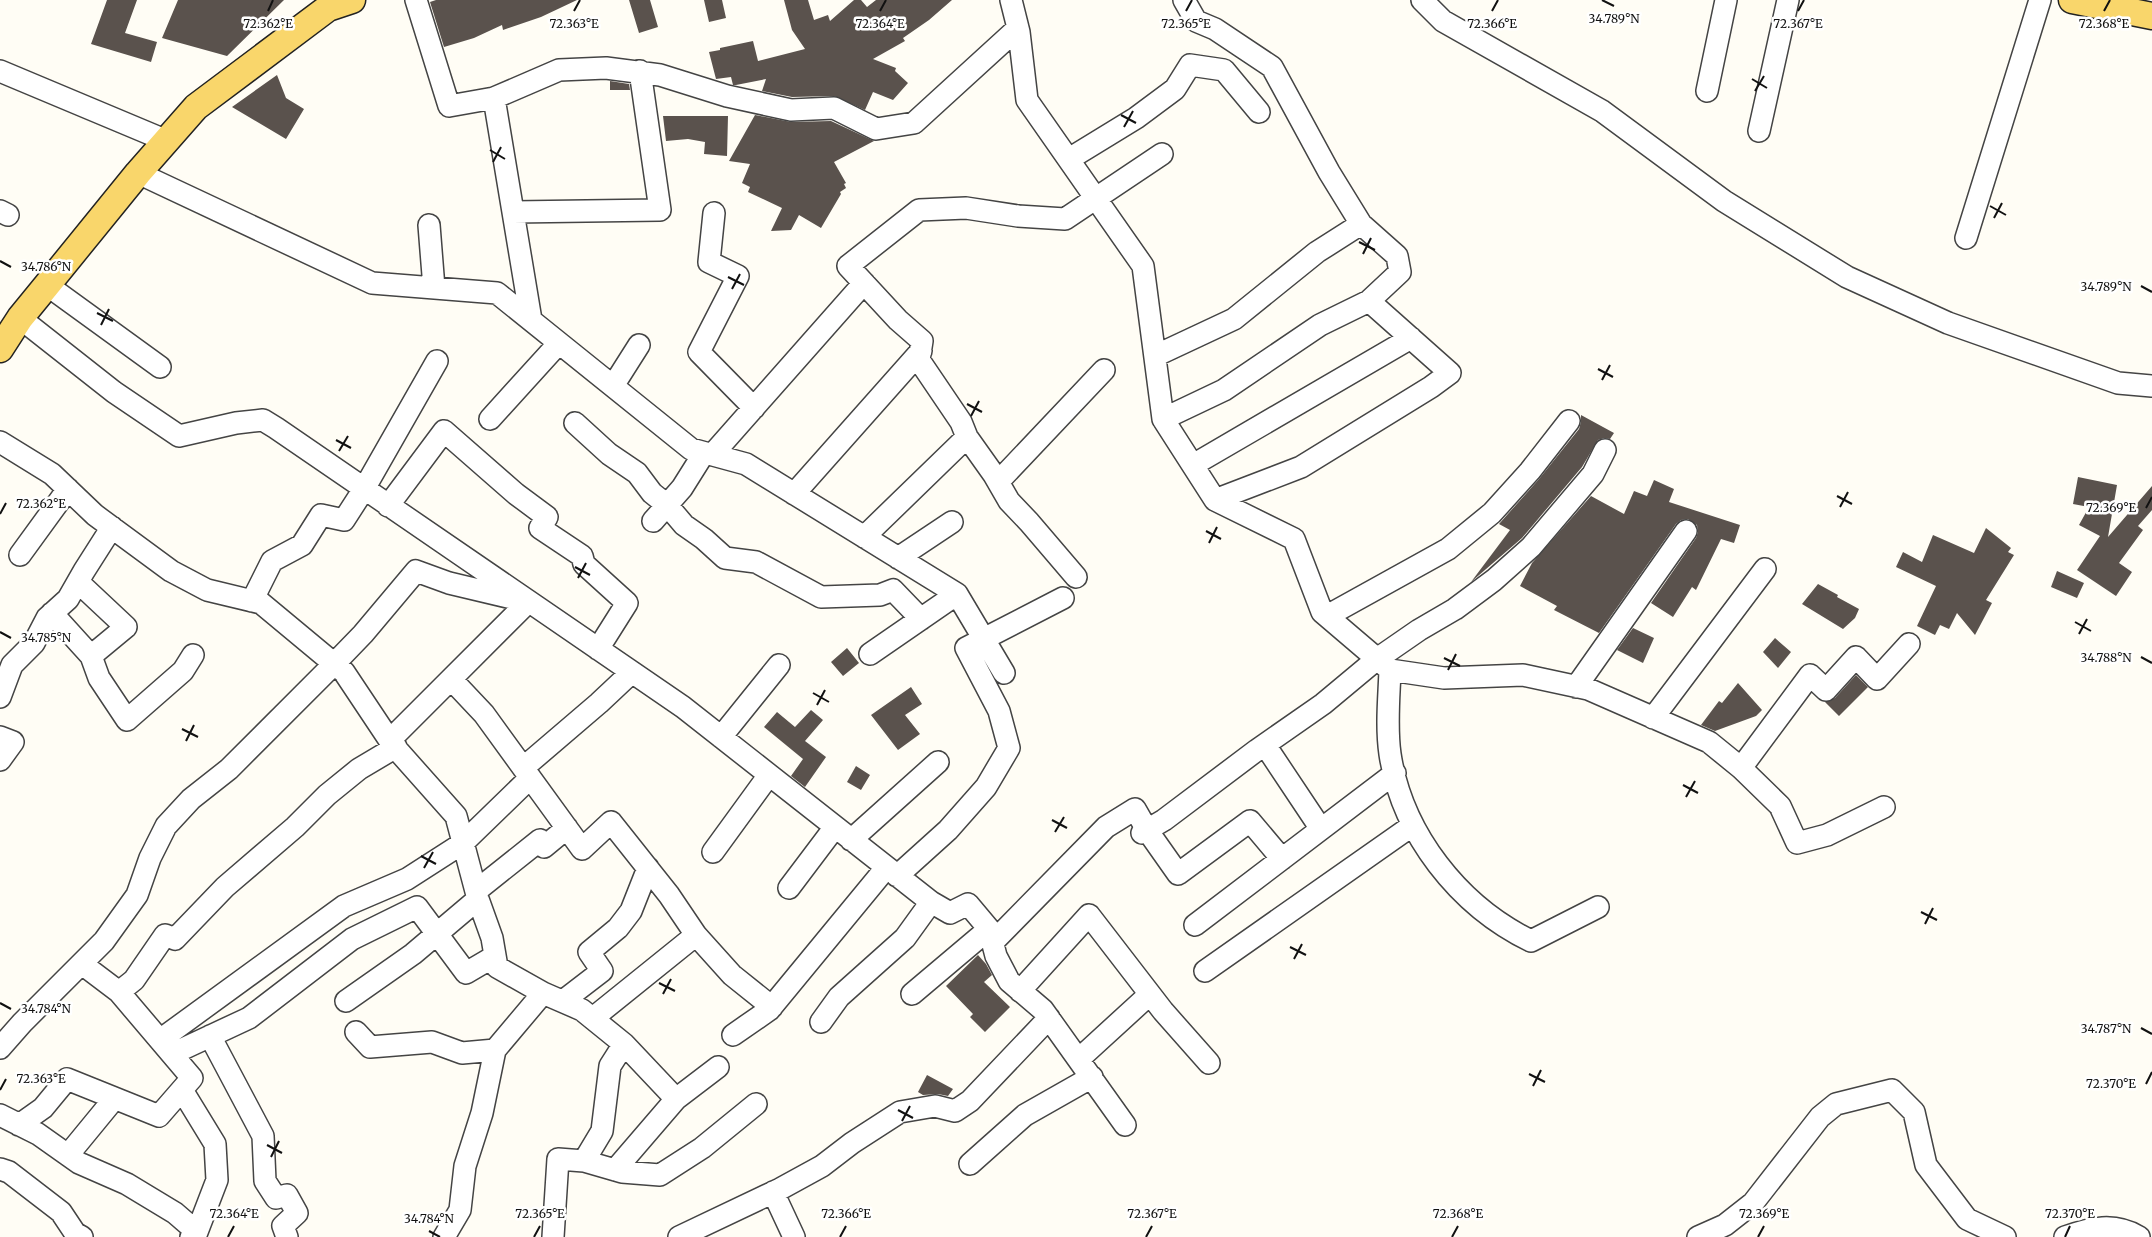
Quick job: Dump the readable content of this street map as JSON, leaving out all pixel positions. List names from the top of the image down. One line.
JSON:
{"coordinates":["34.789°N","72.362°E","72.363°E","72.364°E","72.366°E","72.368°E","72.365°E","72.367°E","34.786°N","72.369°E","34.785°N","34.788°N","34.784°N","34.787°N","72.370°E"]}
